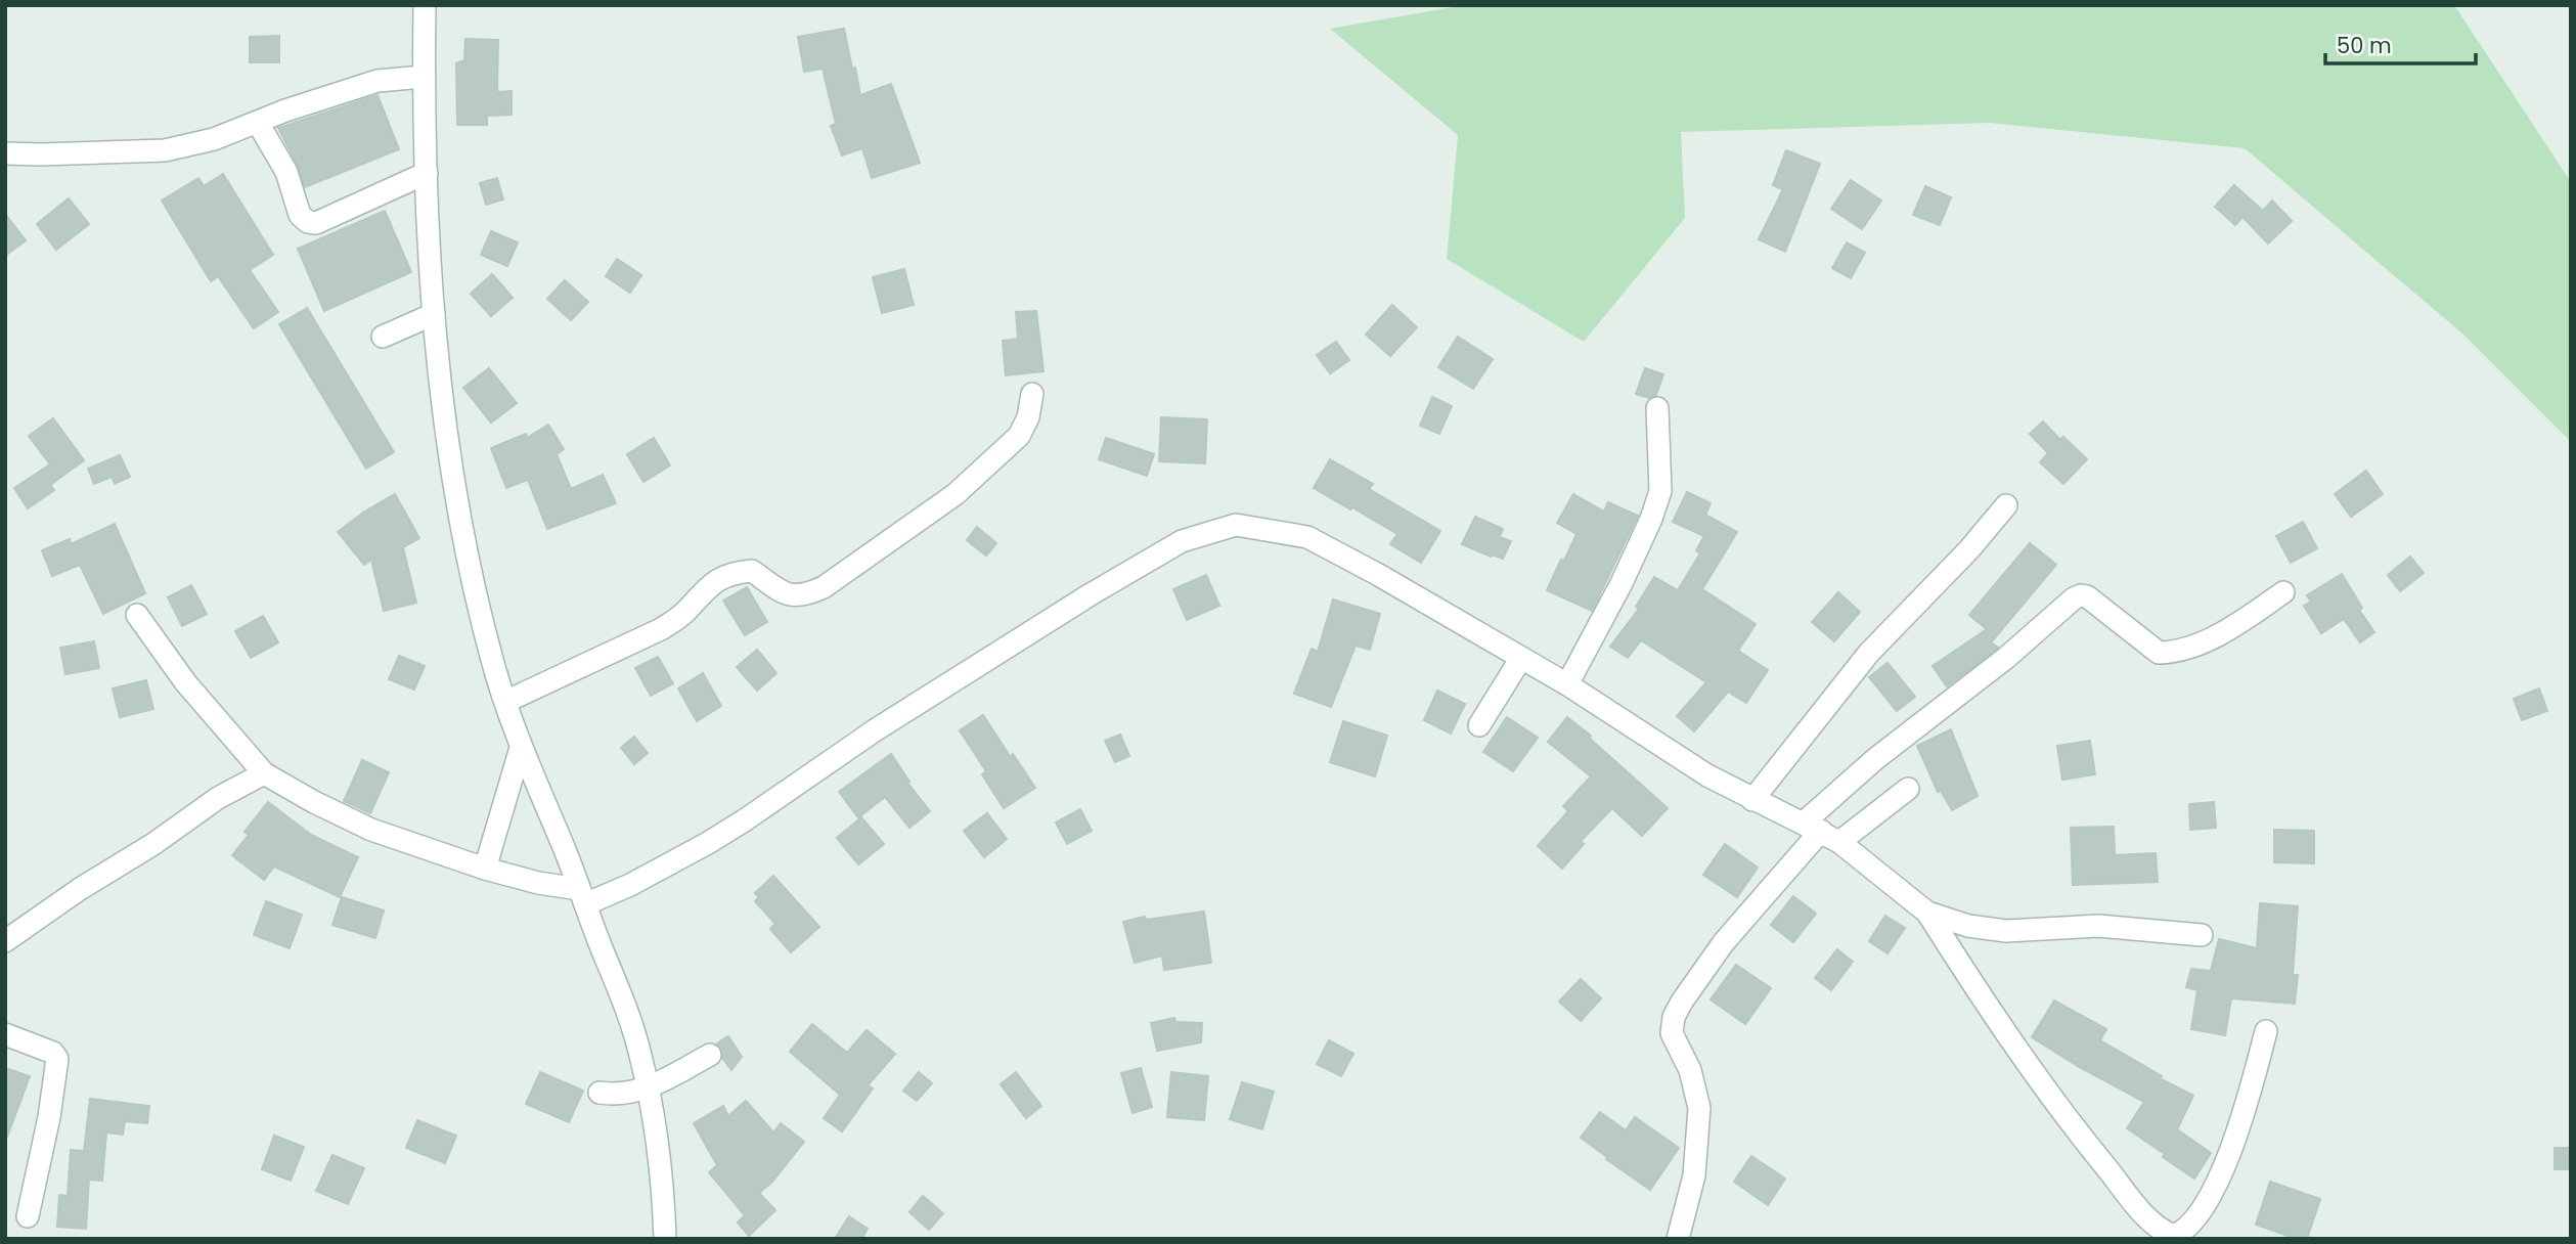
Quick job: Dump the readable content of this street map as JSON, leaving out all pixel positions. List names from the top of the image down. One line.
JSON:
{"scale_bar":"50 m"}
